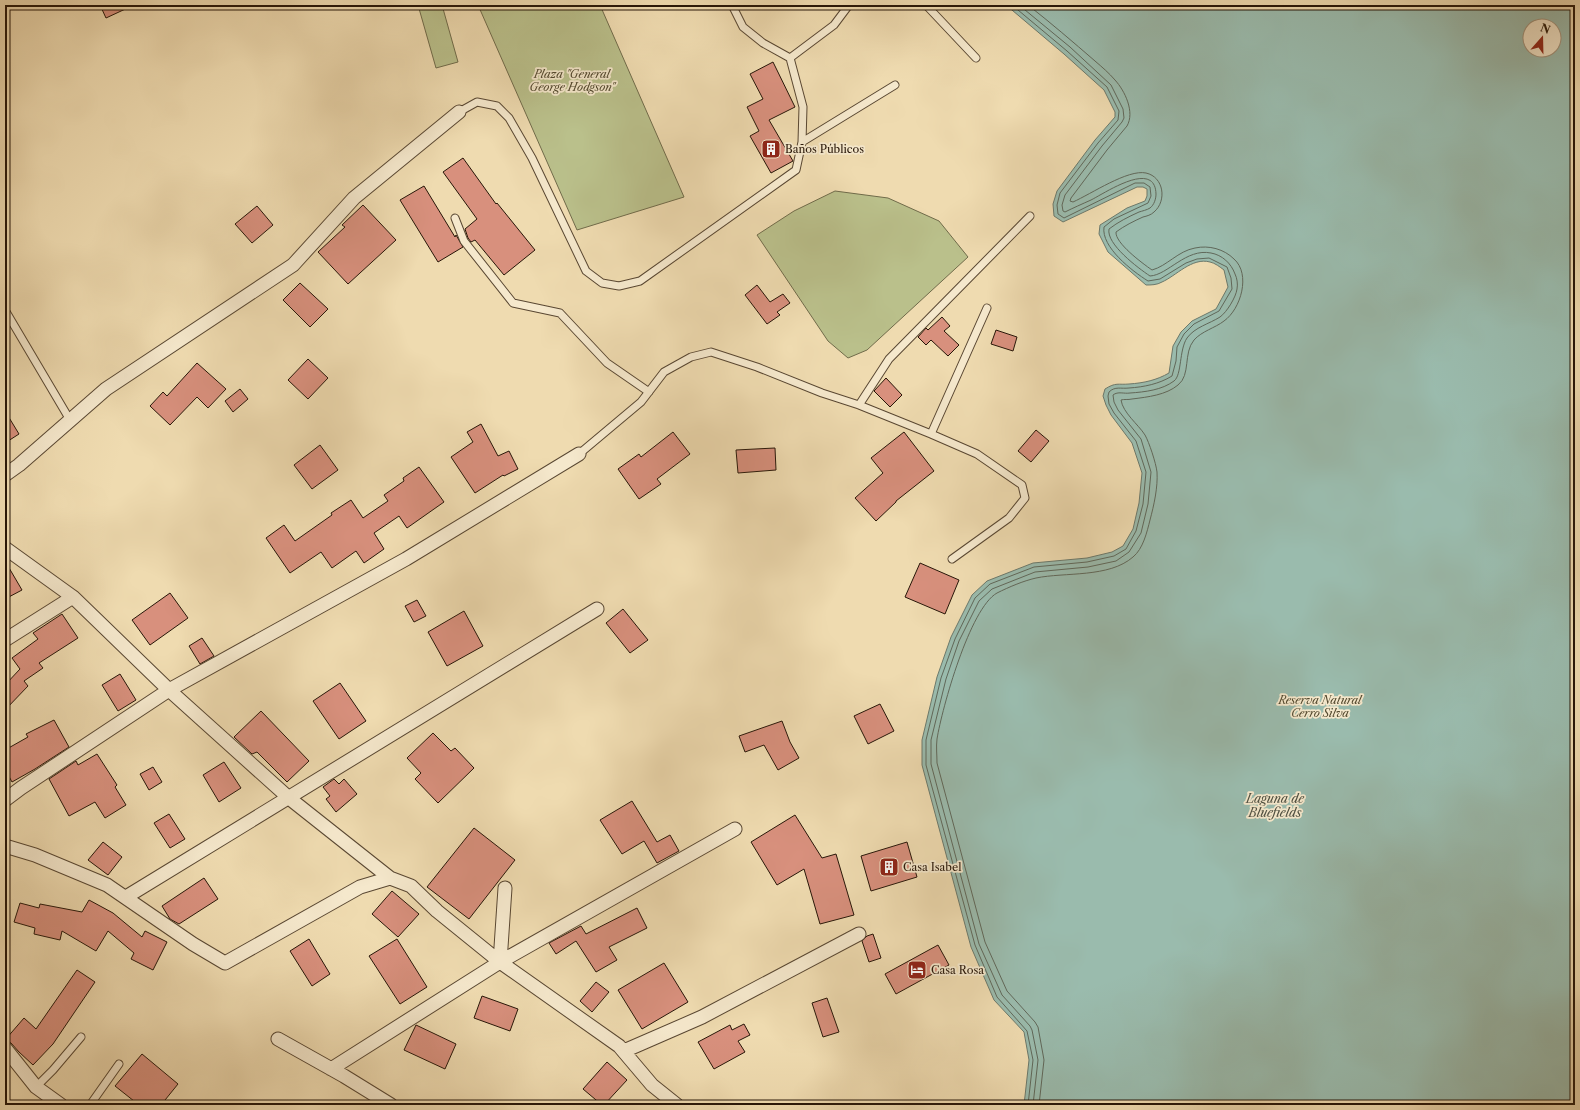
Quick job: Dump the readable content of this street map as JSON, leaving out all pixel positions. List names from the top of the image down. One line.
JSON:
{"water":["Laguna de Bluefields"],"parks":["Plaza \"General George Hodgson\"","Reserva Natural Cerro Silva"],"places":{"building":["Baños Públicos","Casa Isabel"],"hotel":["Casa Rosa"]},"north":"top"}
